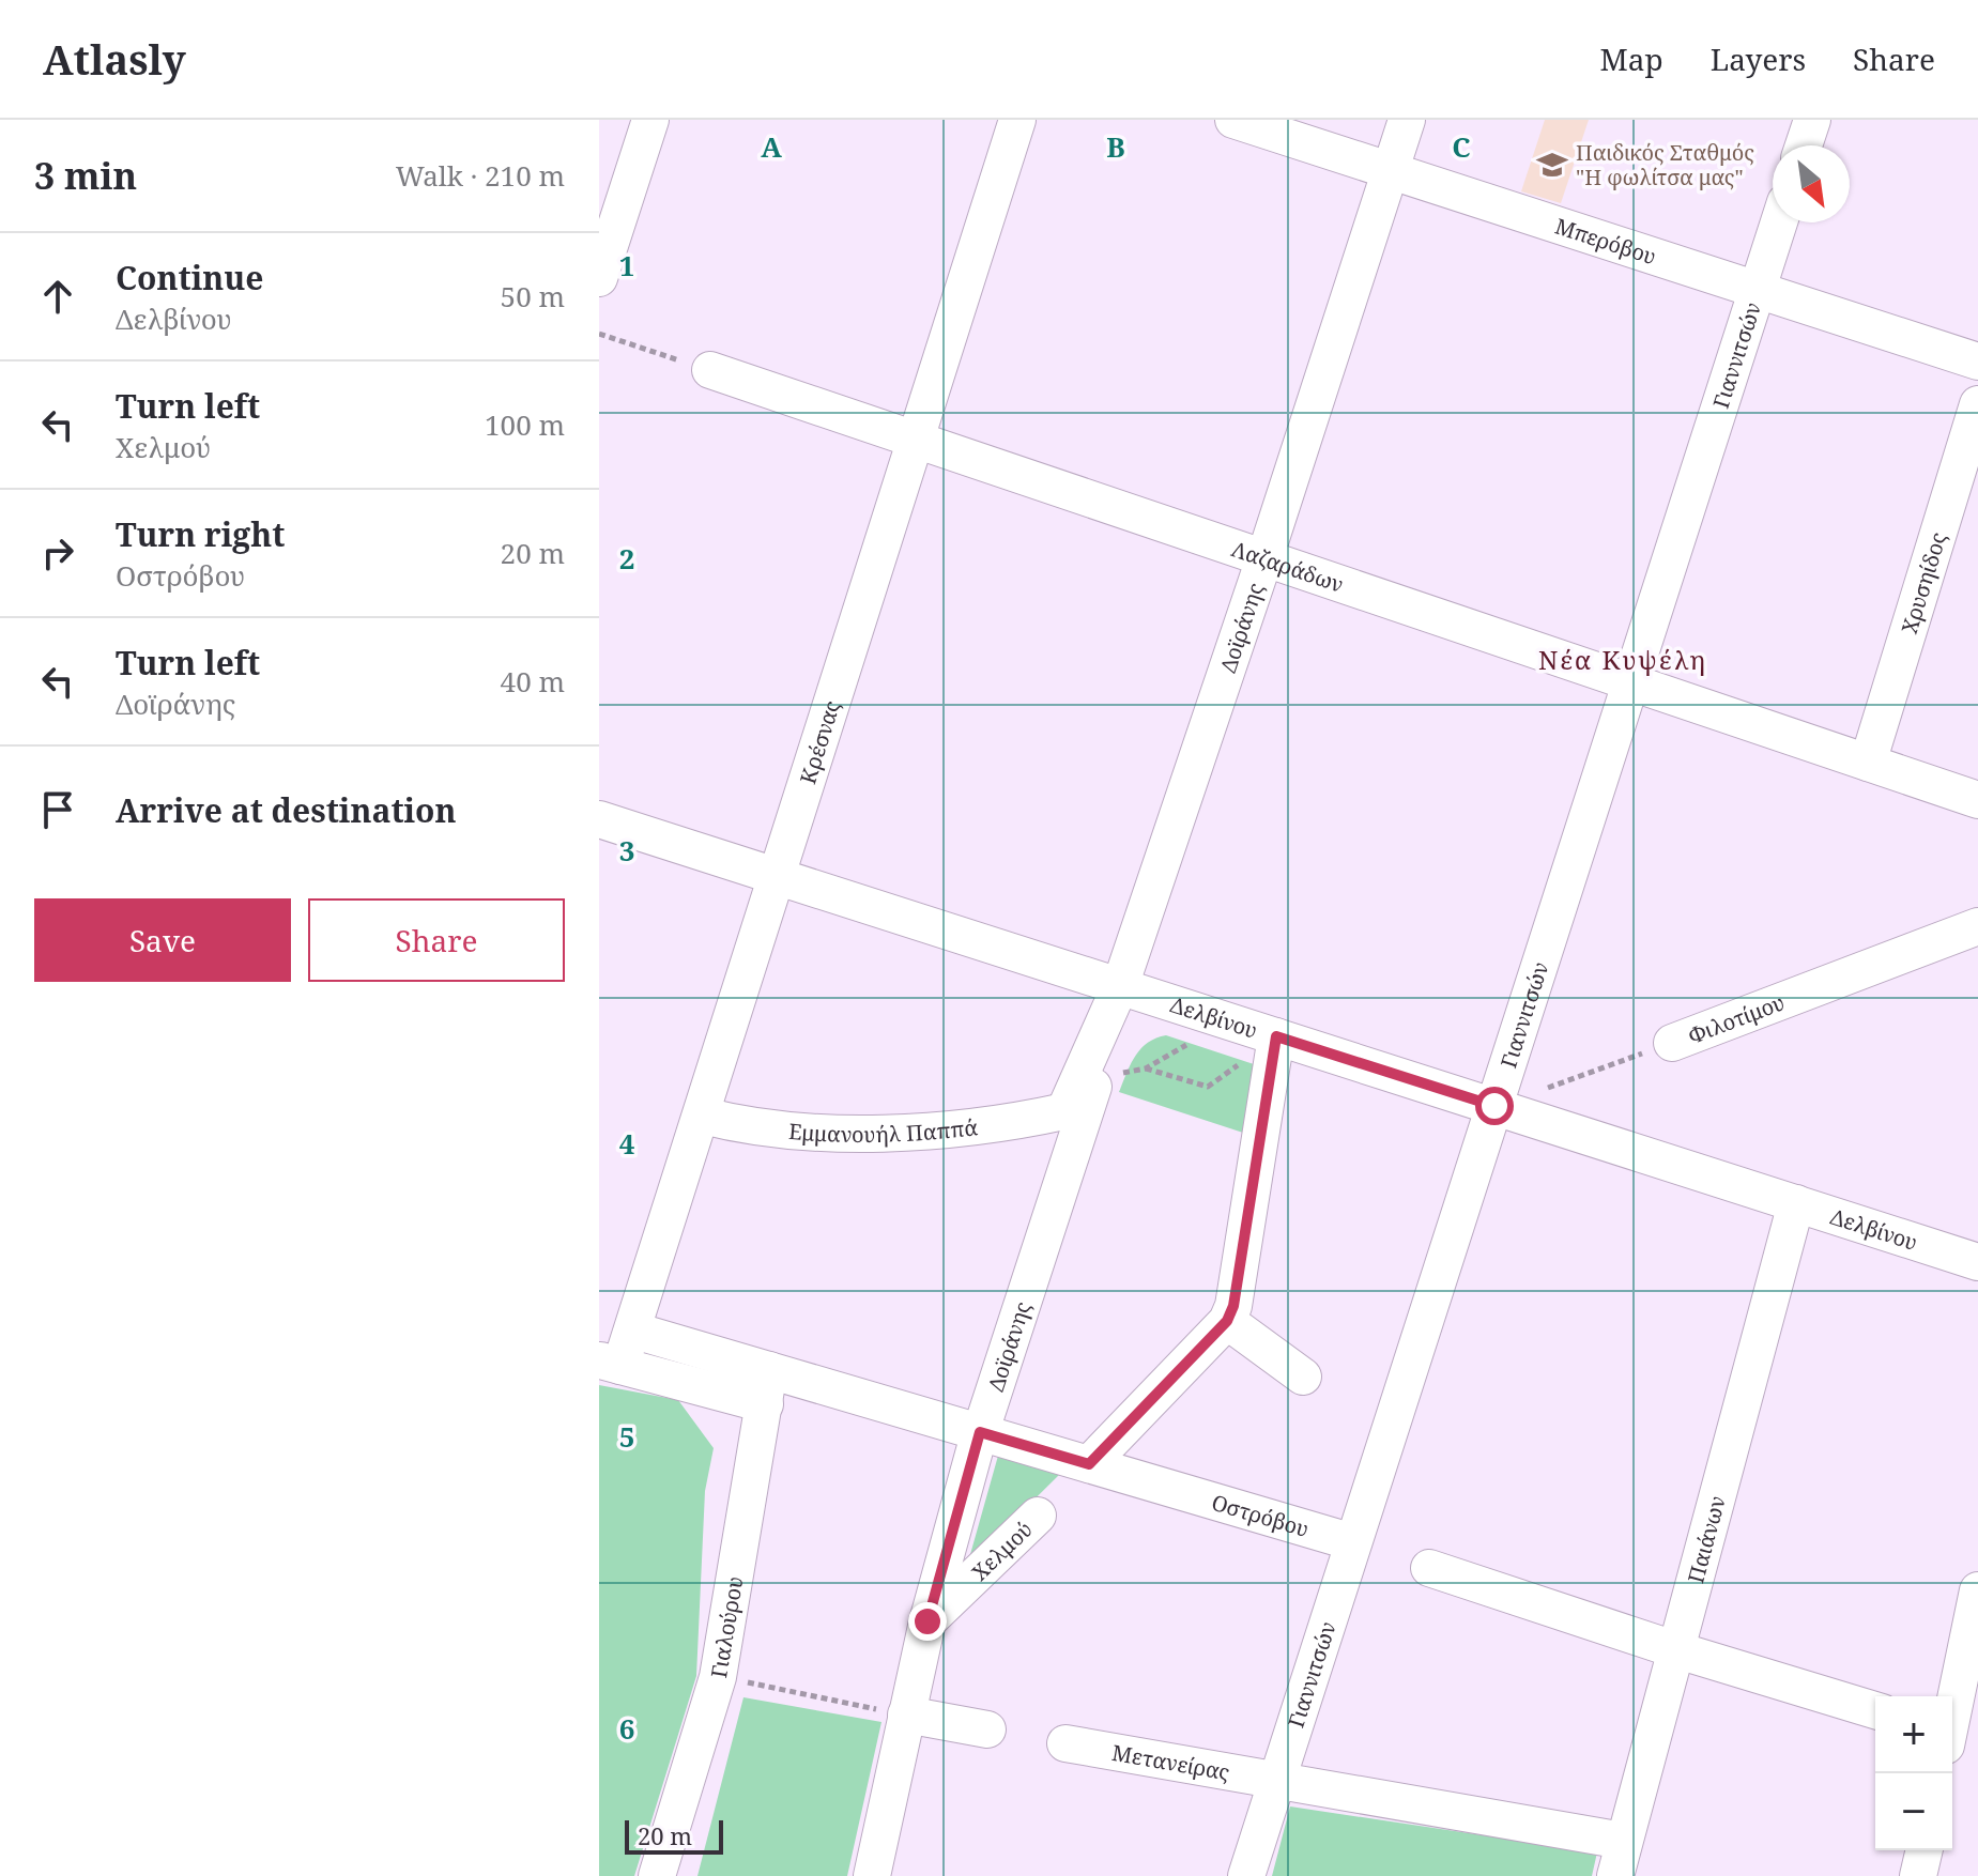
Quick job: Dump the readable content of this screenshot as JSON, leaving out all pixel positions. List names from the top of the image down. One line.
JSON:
{"streets":{"street":["Μπερόβου","Γιαννιτσών","Λαζαράδων","Χρυσηίδος","Δοϊράνης","Κρέσνας","Δελβίνου","Φιλοτίμου","Εμμανουήλ Παππά","Οστρόβου","Παιάνων","Χελμού","Γιαλούρου","Μετανείρας"]},"crossings":[["Μπερόβου","Γιαννιτσών"],["Μπερόβου","Δοϊράνης"],["Γιαννιτσών","Λαζαράδων"],["Γιαννιτσών","Δελβίνου"],["Γιαννιτσών","Φιλοτίμου"],["Γιαννιτσών","Οστρόβου"],["Γιαννιτσών","Μετανείρας"],["Λαζαράδων","Χρυσηίδος"],["Λαζαράδων","Δοϊράνης"],["Λαζαράδων","Κρέσνας"],["Δοϊράνης","Δελβίνου"],["Δοϊράνης","Εμμανουήλ Παππά"],["Δοϊράνης","Οστρόβου"],["Δοϊράνης","Χελμού"],["Κρέσνας","Δελβίνου"],["Κρέσνας","Εμμανουήλ Παππά"],["Κρέσνας","Οστρόβου"],["Δελβίνου","Φιλοτίμου"],["Δελβίνου","Παιάνων"],["Οστρόβου","Γιαλούρου"],["Παιάνων","Μετανείρας"]],"districts":["Νέα Κυψέλη"],"places":{"school or university":["Παιδικός Σταθμός \"Η φωλίτσα μας\""]},"scale_bar":"20 m","north":"bottom right","page":{"header":"Atlasly","nav":["Map","Layers","Share"],"heading":["3 min","Walk · 210 m"],"list":[["Continue","Δελβίνου","50 m"],["Turn left","Χελμού","100 m"],["Turn right","Οστρόβου","20 m"],["Turn left","Δοϊράνης","40 m"],"Arrive at destination"],"buttons":["Save","Share"],"map_buttons":["+","−"],"scale":"20 m"},"grid":{"columns":["A","B","C"],"rows":["1","2","3","4","5","6"]}}
